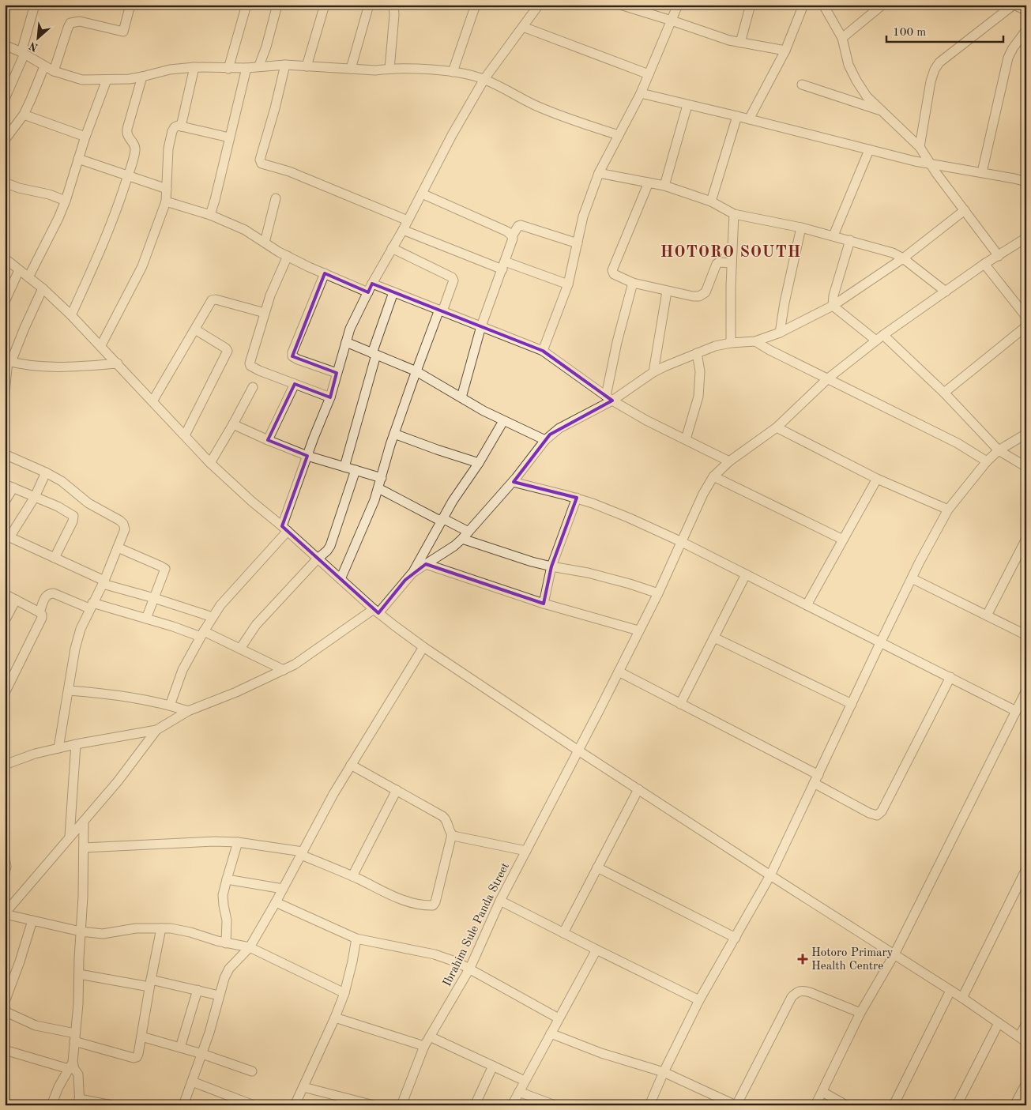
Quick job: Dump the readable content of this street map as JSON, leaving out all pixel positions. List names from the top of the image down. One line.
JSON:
{"streets":{"street":["Ibrahim Sule Panda Street"]},"districts":["HOTORO SOUTH"],"places":{"health":["Hotoro Primary Health Centre"]},"scale_bar":"100 m","north":"bottom left"}
